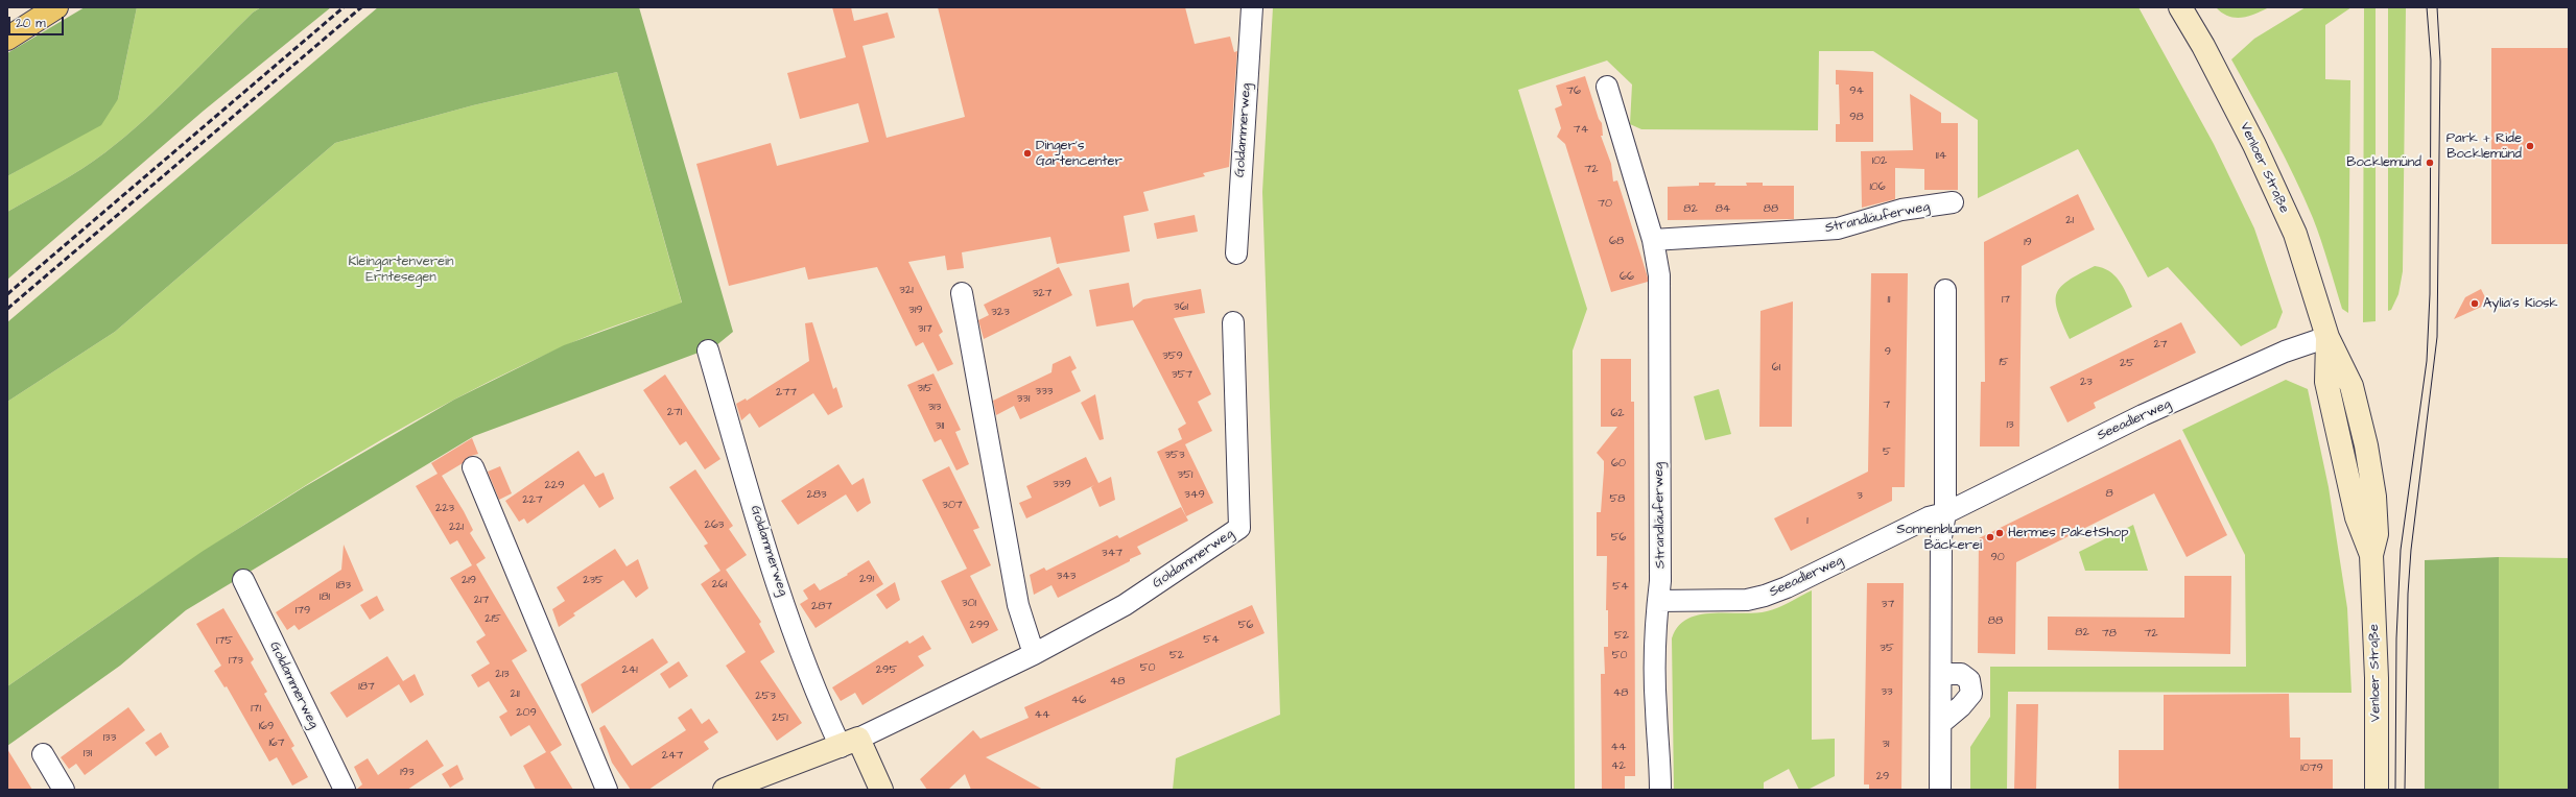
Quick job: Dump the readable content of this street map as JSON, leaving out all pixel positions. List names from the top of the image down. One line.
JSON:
{"streets":{"main road":["Goldammerweg","Venloer Straße"],"street":["Strandläuferweg","Seeadlerweg"]},"crossings":[["Venloer Straße","Seeadlerweg"],["Strandläuferweg","Seeadlerweg"]],"parks":["Kleingartenverein Erntesegen"],"places":["Park + Ride Bocklemünd","Dinger's Gartencenter","Bocklemünd","Aylia's Kiosk","Hermes PaketShop","Sonnenblumen Bäckerei"],"house_numbers":["76","94","98","74","114","102","72","106","70","82","84","88","21","68","19","66","321","327","11","17","361","319","323","317","27","9","359","15","25","61","357","23","315","333","277","331","7","313","271","62","13","311","5","353","60","351","339","229","8","283","349","3","58","227","307","223","1","263","221","56","347","90","343","291","219","235","261","183","54","181","217","301","37","287","179","215","88","299","56","82","78","72","52","54","175","35","52","50","173","50","241","295","213","48","187","33","48","211","253","46","171","209","44","251","169","133","167","31","44","131","247","42","1079","193","29"],"scale_bar":"20 m"}
